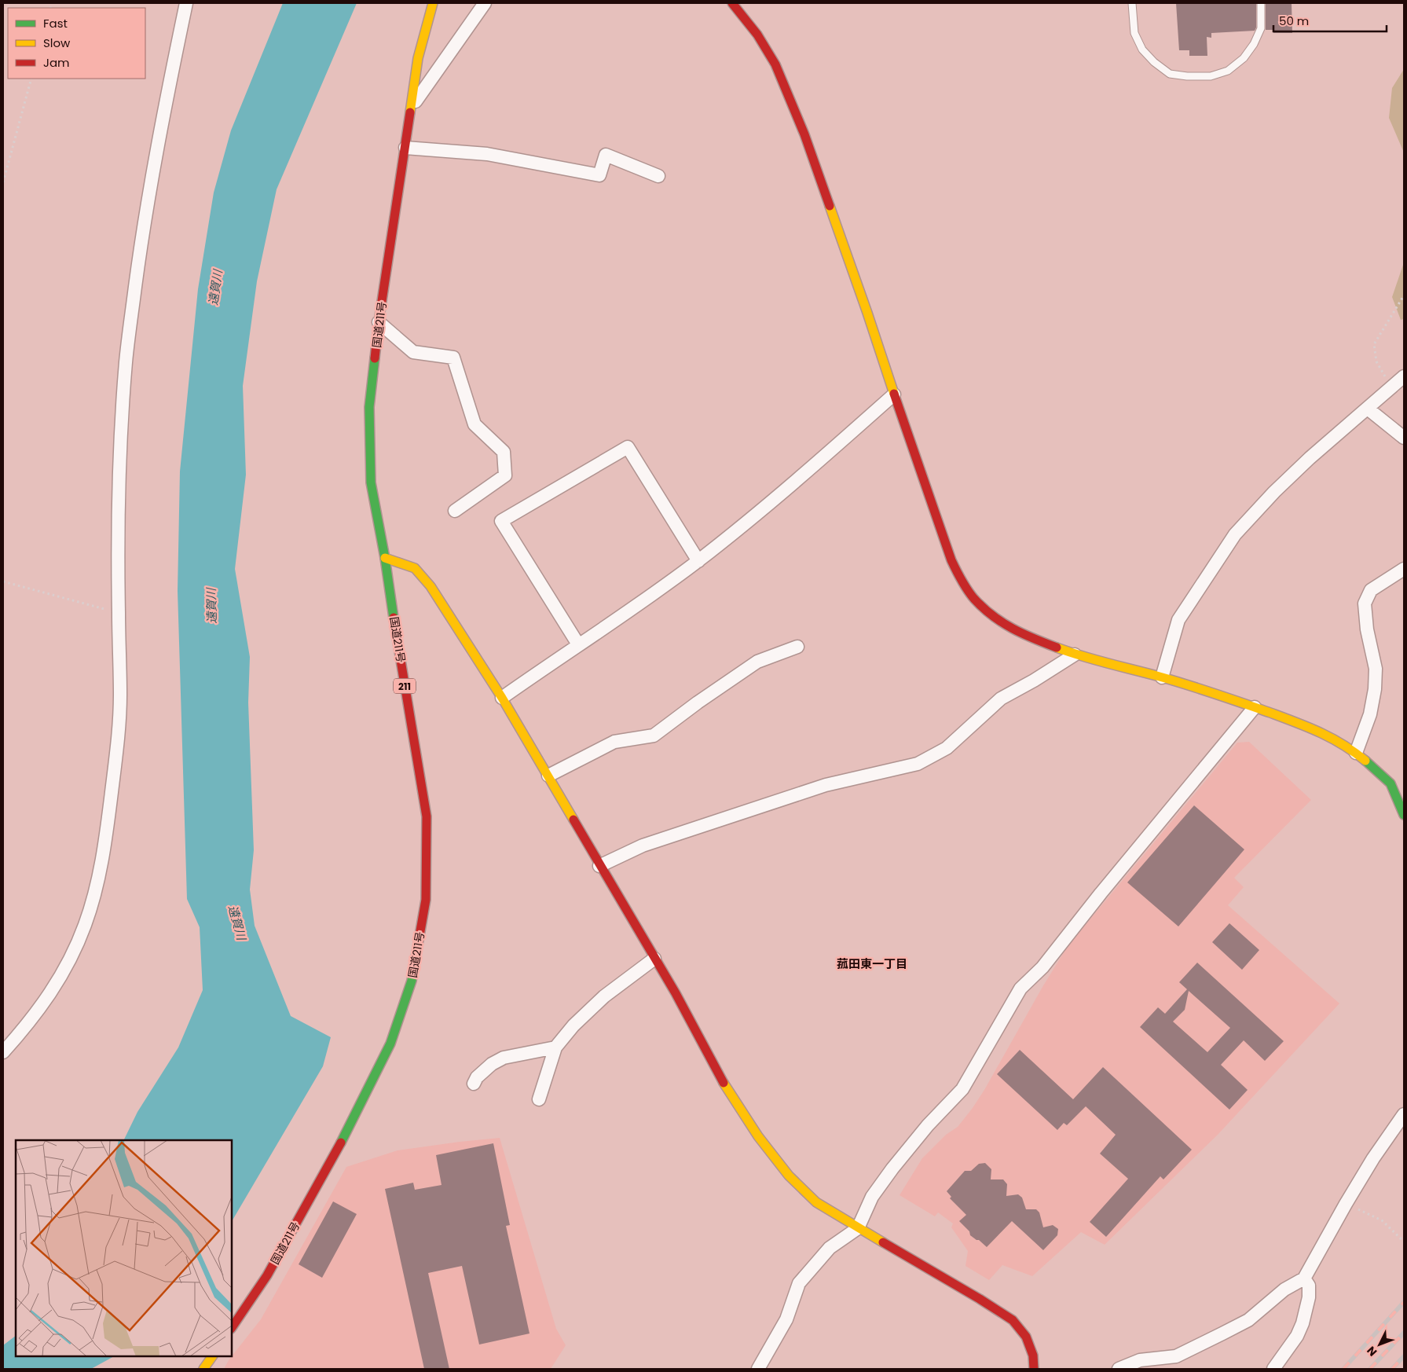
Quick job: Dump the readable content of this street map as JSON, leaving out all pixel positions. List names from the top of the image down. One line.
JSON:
{"streets":{"main road":["国道211号","211"]},"districts":["菰田東一丁目"],"water":["遠賀川"],"legend":["Fast","Slow","Jam"],"scale_bar":"50 m","north":"bottom left"}
